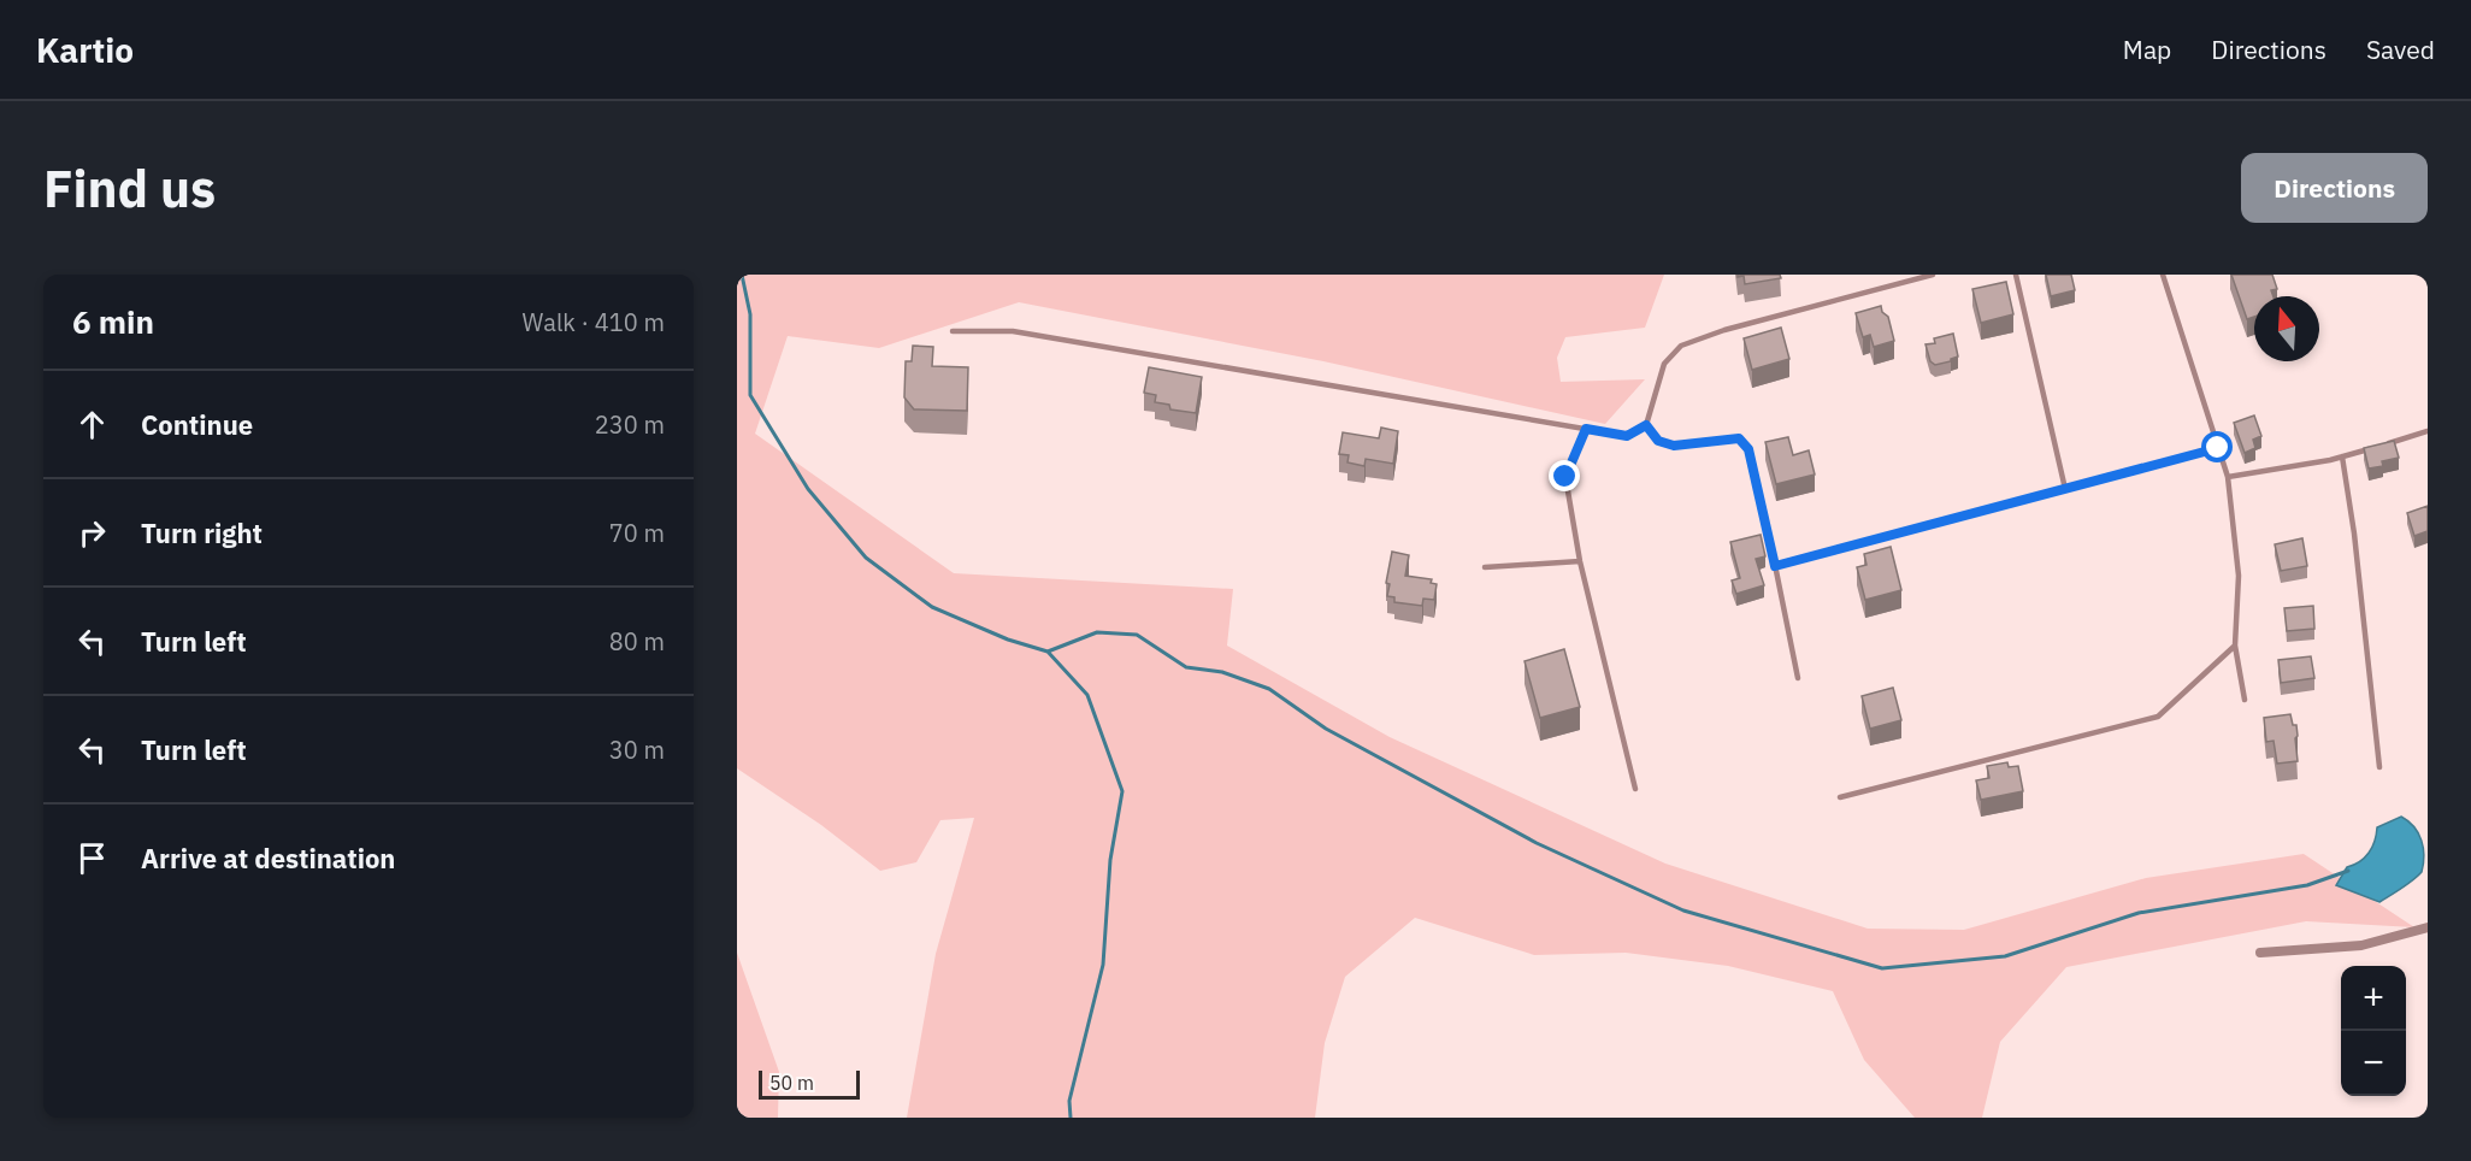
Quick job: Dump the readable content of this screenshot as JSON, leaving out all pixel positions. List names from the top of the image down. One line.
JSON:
{"scale_bar":"50 m","north":"top","page":{"header":"Kartio","nav":["Map","Directions","Saved"],"buttons":"Directions","title":"Find us","heading":["6 min","Walk · 410 m"],"list":[["Continue","230 m"],["Turn right","70 m"],["Turn left","80 m"],["Turn left","30 m"],"Arrive at destination"],"map_buttons":["+","−"],"scale":"50 m"}}
